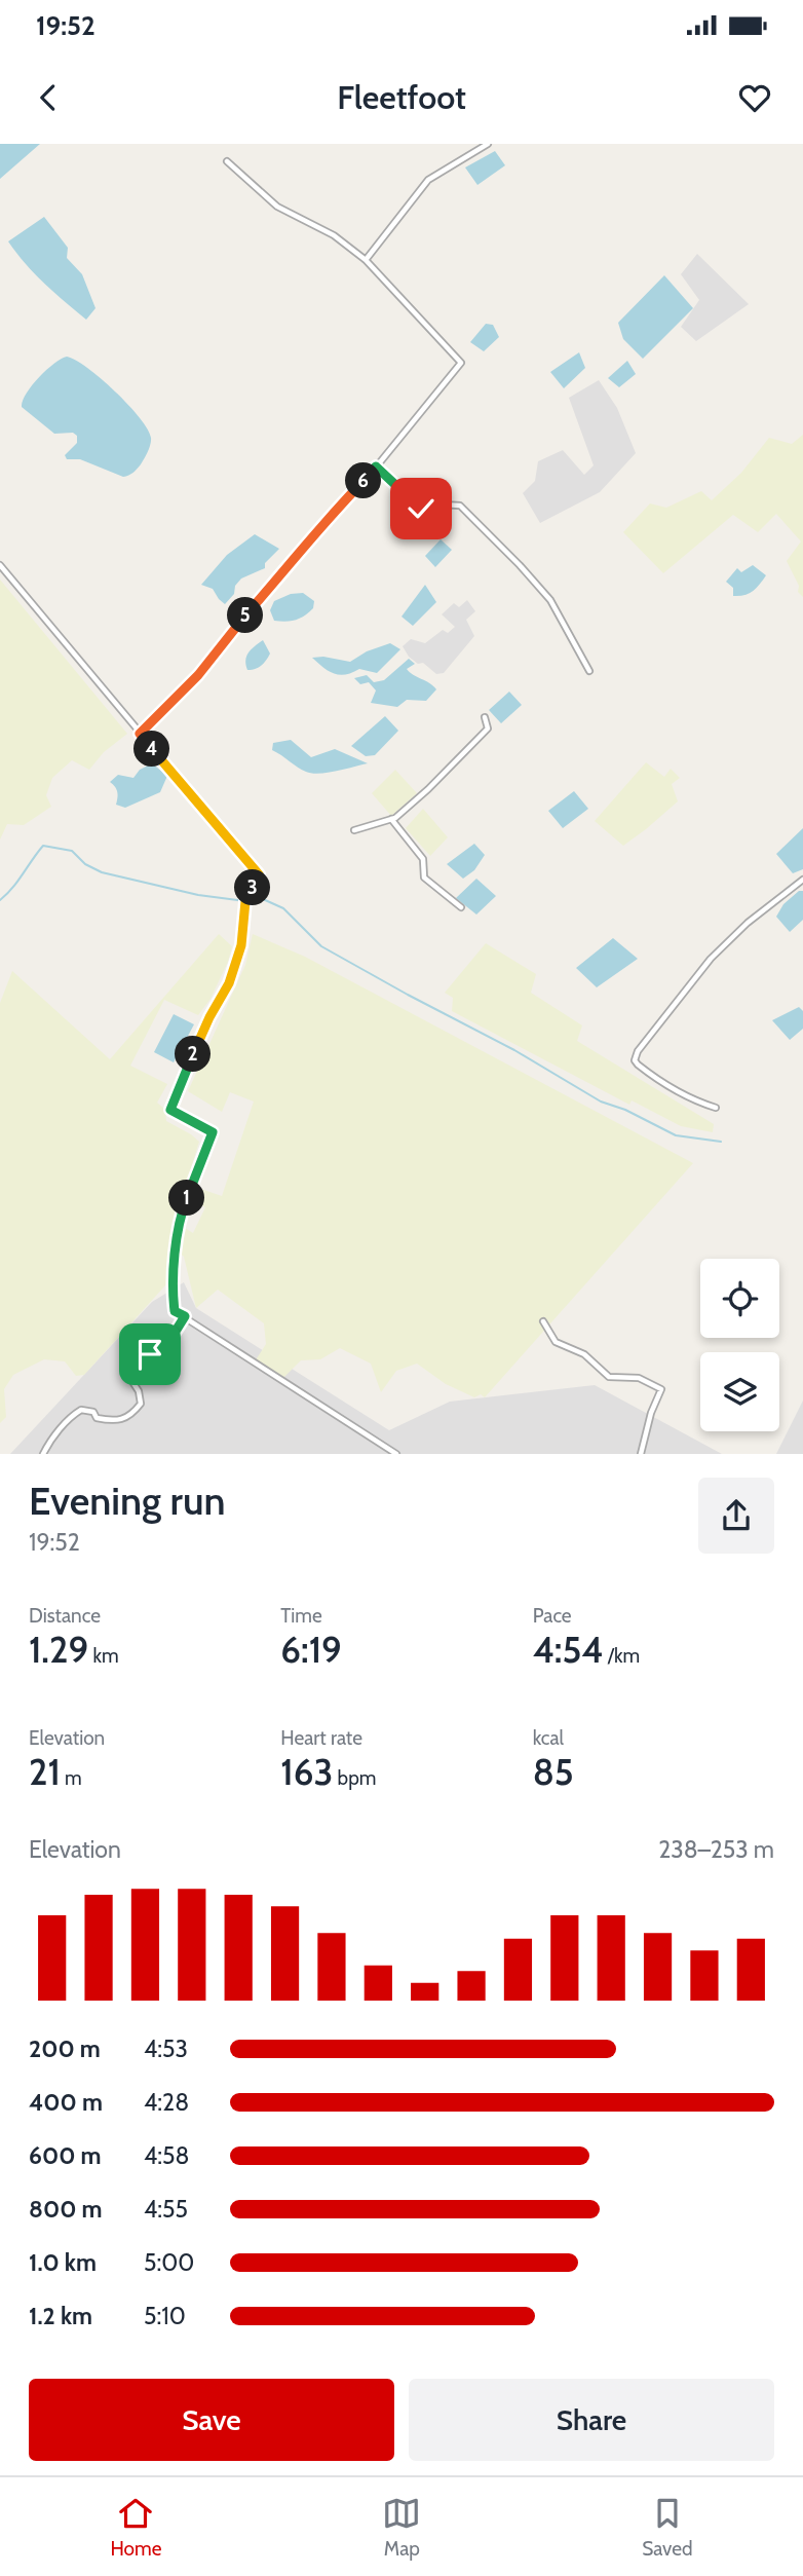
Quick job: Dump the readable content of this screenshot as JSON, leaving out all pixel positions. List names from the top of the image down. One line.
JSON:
{"page":{"status":"19:52","header":"Fleetfoot","pins":["6","5","4","3","2","1"],"heading":["Evening run","19:52"],"stats":[["Distance","1.29 km"],["Time","6:19"],["Pace","4:54 /km"],["Elevation","21 m"],["Heart rate","163 bpm"],["kcal","85"]],"chart":["Elevation","238–253 m"],"list":[{"name":"200 m","note":"4:53"},{"name":"400 m","note":"4:28"},{"name":"600 m","note":"4:58"},{"name":"800 m","note":"4:55"},{"name":"1.0 km","note":"5:00"},{"name":"1.2 km","note":"5:10"}],"buttons":["Save","Share"],"tabs":["Home","Map","Saved"]}}
